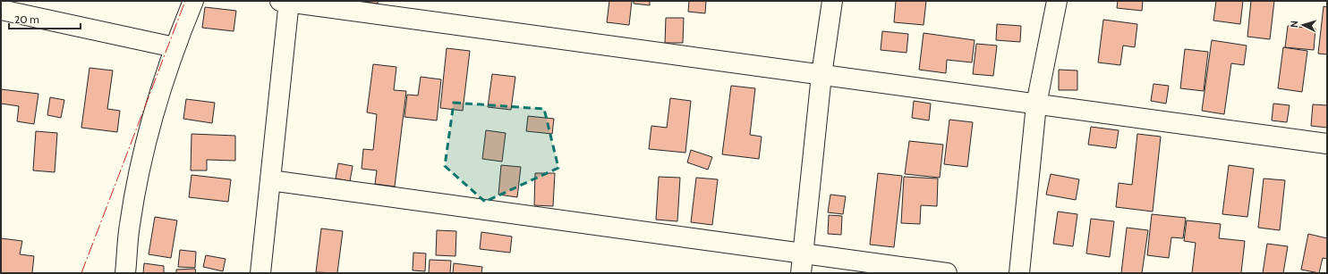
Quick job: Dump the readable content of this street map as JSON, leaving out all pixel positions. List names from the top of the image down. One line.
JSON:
{"scale_bar":"20 m","north":"left"}
